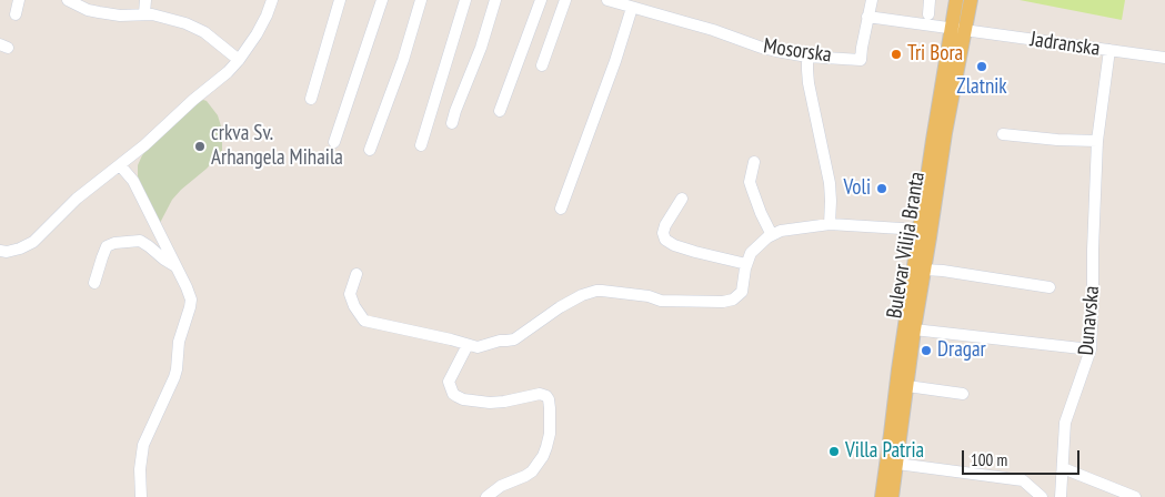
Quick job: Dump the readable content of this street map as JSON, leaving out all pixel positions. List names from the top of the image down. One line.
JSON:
{"streets":{"main road":["Bulevar Vilija Branta"],"street":["Jadranska","Mosorska","Dunavska"]},"crossings":[["Jadranska","Bulevar Vilija Branta"],["Jadranska","Dunavska"]],"places":["Tri Bora","Zlatnik","crkva Sv. Arhangela Mihaila","Voli","Dragar","Villa Patria"],"scale_bar":"100 m"}
